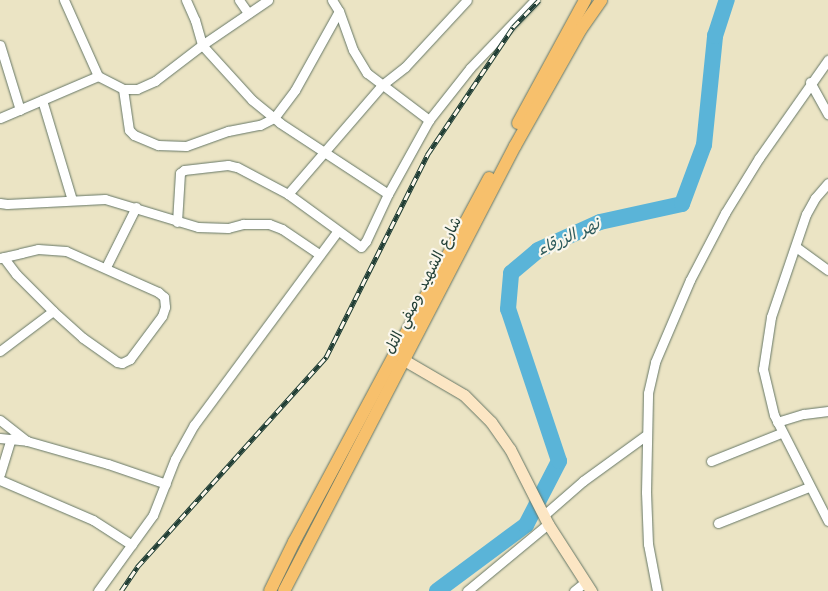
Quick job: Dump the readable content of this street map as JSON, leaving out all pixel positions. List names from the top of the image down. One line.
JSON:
{"streets":{"main road":["شارع الشهيد وصفي التل"]},"water":["نهر الزرقاء"]}
